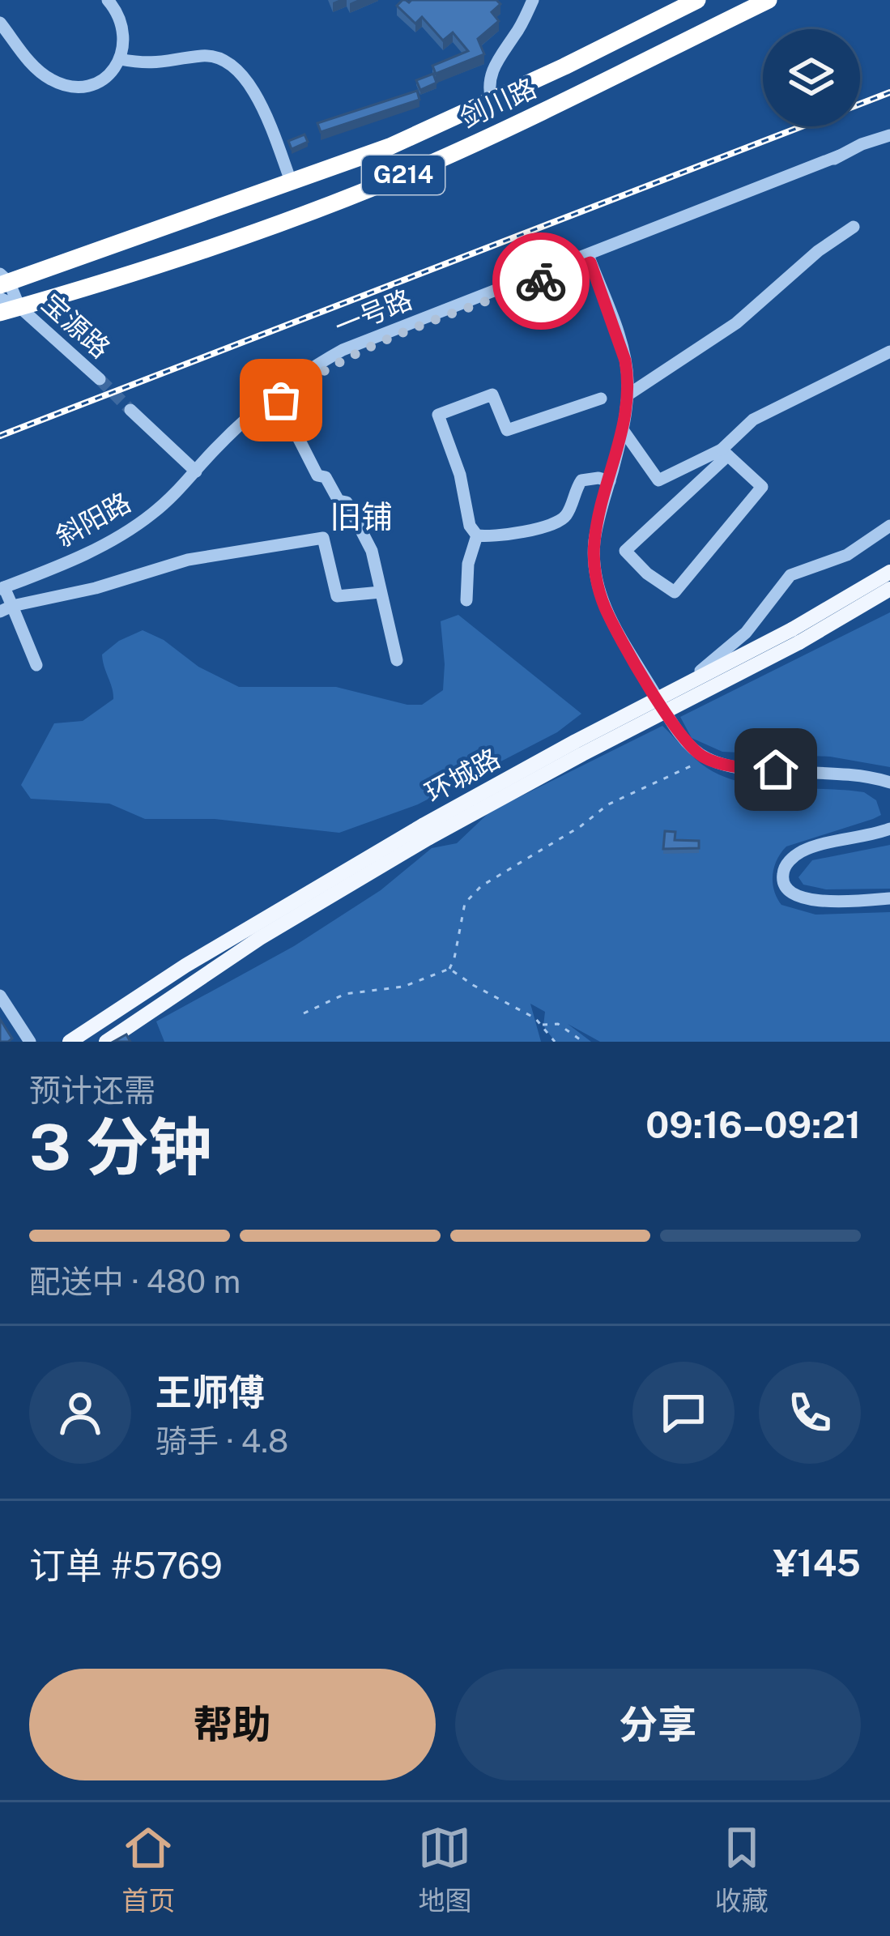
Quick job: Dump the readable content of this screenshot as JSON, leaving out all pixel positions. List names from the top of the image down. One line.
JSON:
{"streets":{"highway":["剑川路","G214"],"main road":["环城路"],"street":["一号路","宝源路","斜阳路"]},"crossings":[["剑川路","G214"],["剑川路","宝源路"],["G214","宝源路"],["一号路","斜阳路"]],"districts":["旧铺"],"page":{"heading":["3 分钟","预计还需","09:16–09:21"],"panel":["王师傅","骑手 · 4.8","订单 #5769","¥145"],"bar":"配送中 · 480 m","buttons":["帮助","分享"],"tabs":["首页","地图","收藏"]}}
